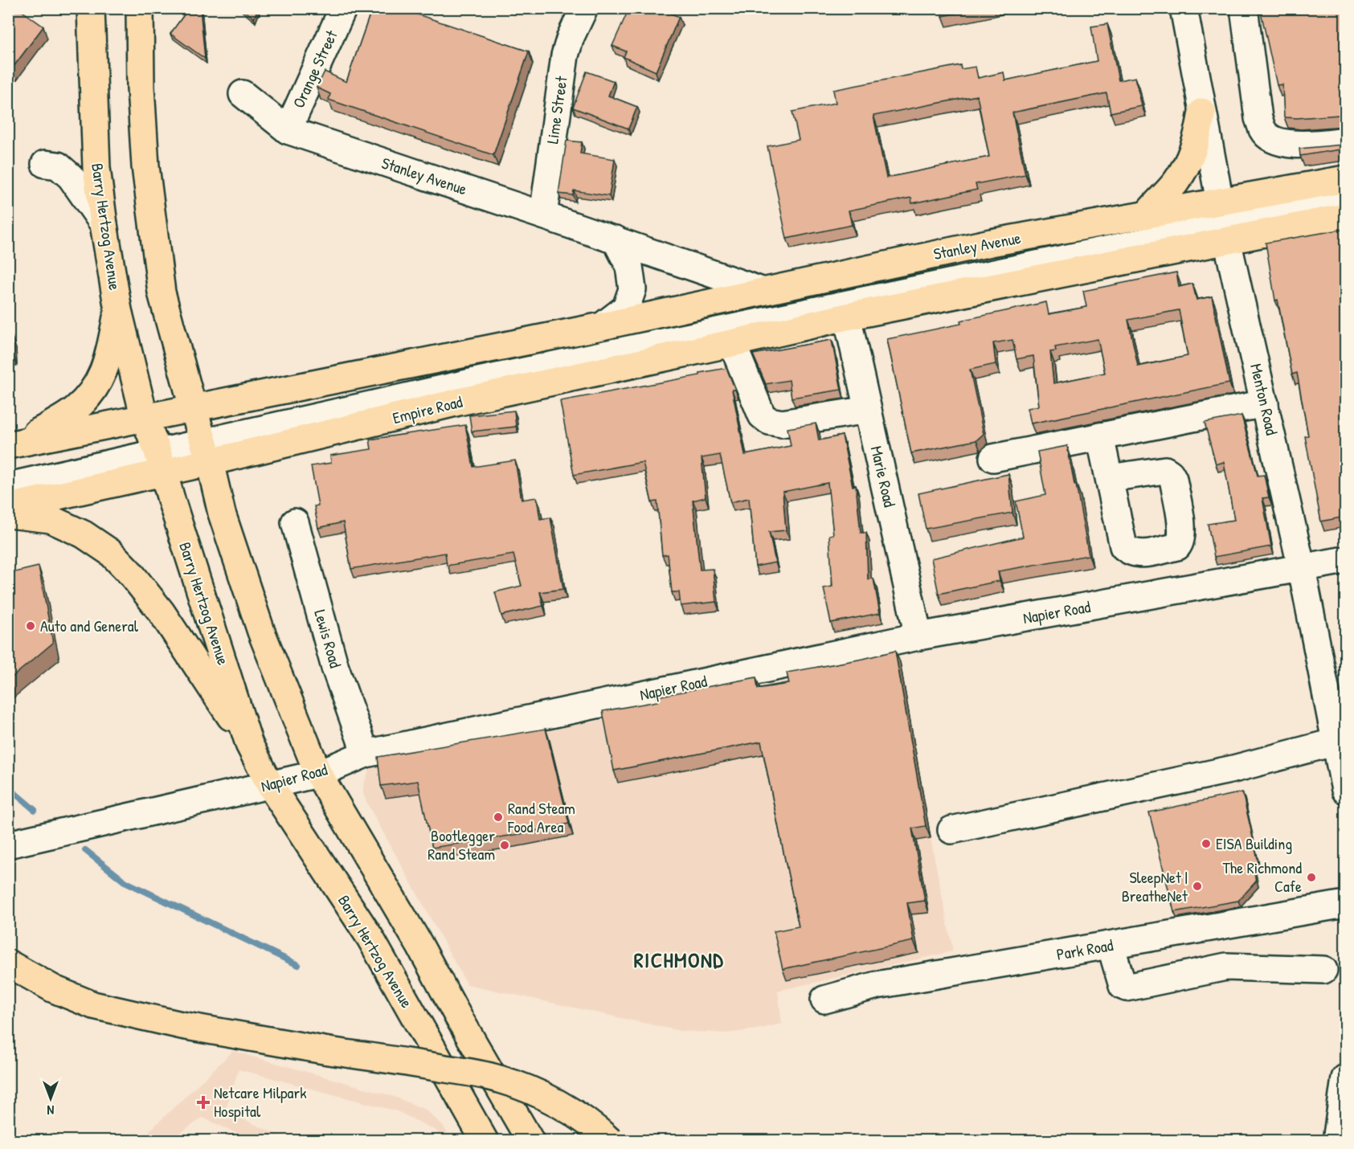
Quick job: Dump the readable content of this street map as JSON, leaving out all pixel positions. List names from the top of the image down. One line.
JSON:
{"streets":{"main road":["Stanley Avenue","Barry Hertzog Avenue","Empire Road"],"street":["Orange Street","Lime Street","Menton Road","Marie Road","Napier Road","Lewis Road","Park Road"]},"crossings":[["Orange Street","Stanley Avenue"],["Lime Street","Stanley Avenue"],["Stanley Avenue","Menton Road"],["Stanley Avenue","Empire Road"],["Stanley Avenue","Marie Road"],["Barry Hertzog Avenue","Empire Road"],["Barry Hertzog Avenue","Napier Road"],["Menton Road","Napier Road"],["Empire Road","Marie Road"],["Marie Road","Napier Road"],["Napier Road","Lewis Road"]],"districts":["RICHMOND"],"places":{"other":["Auto and General","Rand Steam Food Area","EISA Building","Bootlegger Rand Steam","The Richmond Cafe","SleepNet | BreatheNet"],"health":["Netcare Milpark Hospital"]},"north":"bottom"}
